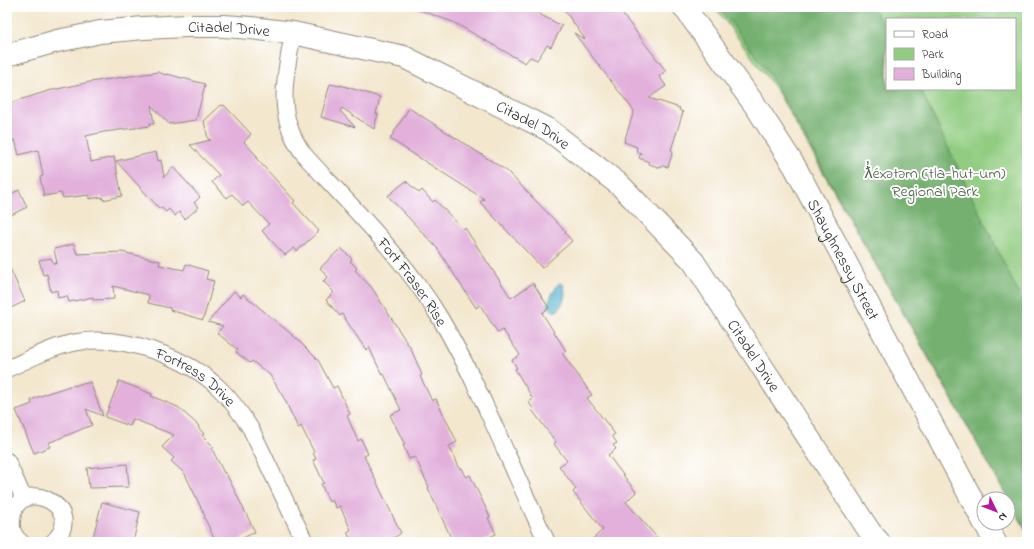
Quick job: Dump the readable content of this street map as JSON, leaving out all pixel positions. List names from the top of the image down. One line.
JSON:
{"streets":{"street":["Citadel Drive","Shaughnessy Street","Fort Fraser Rise","Fortress Drive"]},"crossings":[["Citadel Drive","Fort Fraser Rise"]],"parks":["ƛ̓éxətəm (tla-hut-um) Regional Park"],"legend":["Road","Park","Building"],"north":"bottom right"}
